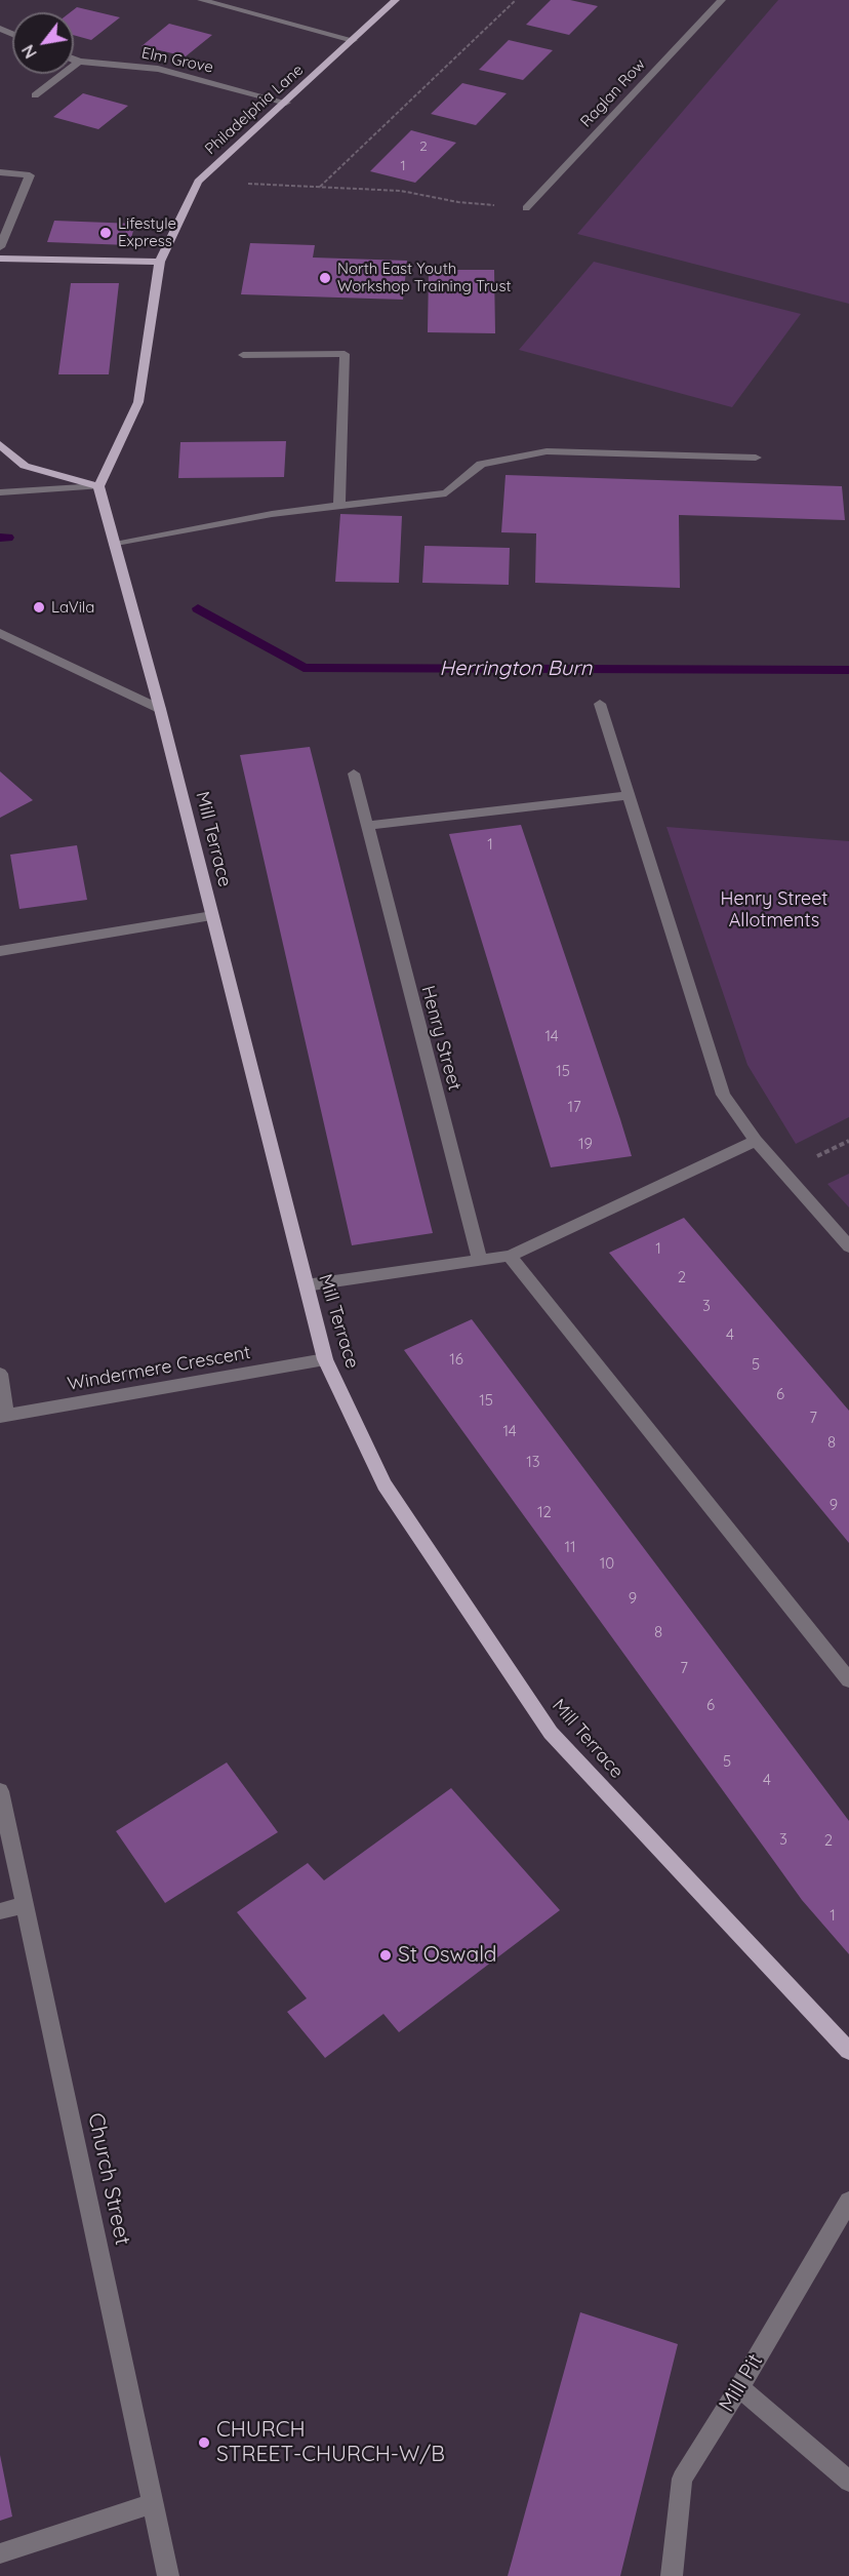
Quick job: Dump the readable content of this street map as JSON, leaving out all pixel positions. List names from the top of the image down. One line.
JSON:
{"streets":{"main road":["Philadelphia Lane","Mill Terrace"],"street":["Elm Grove","Raglan Row","Henry Street","Windermere Crescent","Church Street","Mill Pit"]},"crossings":[["Elm Grove","Philadelphia Lane"],["Philadelphia Lane","Mill Terrace"],["Mill Terrace","Windermere Crescent"]],"water":["Herrington Burn"],"parks":["Henry Street Allotments"],"places":["Lifestyle Express","North East Youth Workshop Training Trust","LaVila","St Oswald","CHURCH STREET-CHURCH-W/B"],"house_numbers":["2","1","1","14","15","17","19","1","2","3","4","16","5","6","15","7","14","8","13","9","12","11","10","9","8","7","6","5","4","3","2","1"],"north":"bottom left"}
